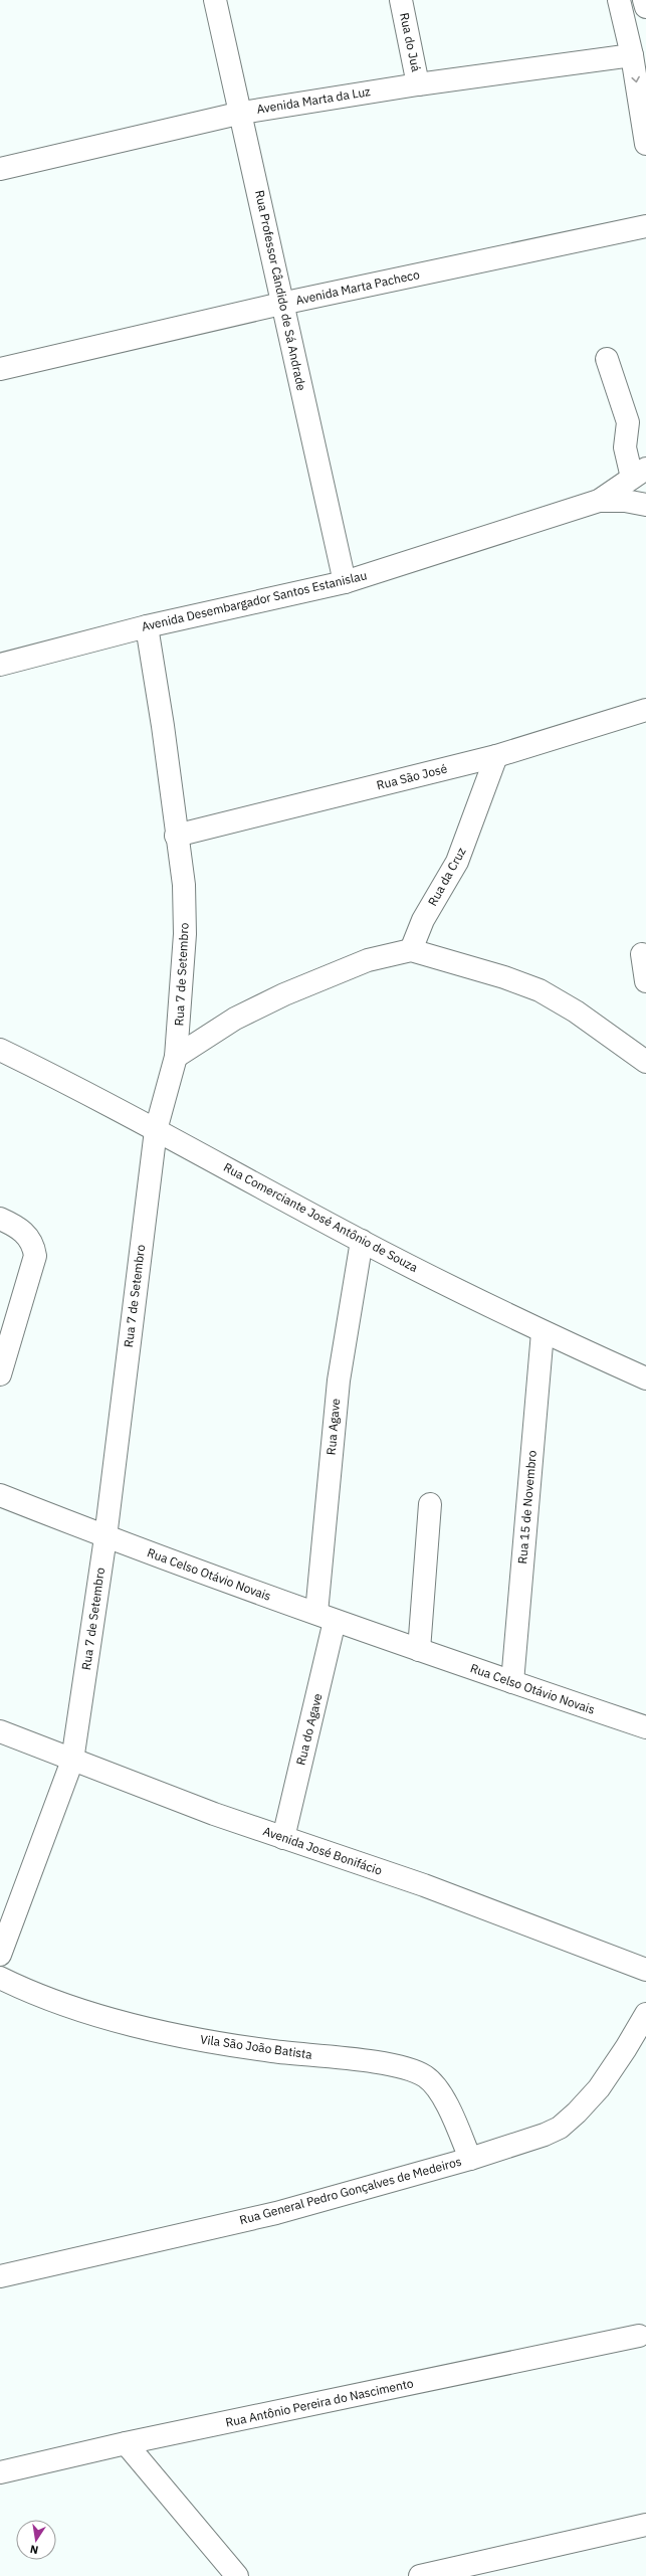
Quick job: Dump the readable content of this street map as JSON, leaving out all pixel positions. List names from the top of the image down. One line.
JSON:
{"streets":{"main road":["Rua do Juá","Avenida Marta da Luz","Avenida Marta Pacheco","Rua Professor Cândido de Sá Andrade","Avenida Desembargador Santos Estanislau","Rua São José","Rua da Cruz","Rua 7 de Setembro","Rua Comerciante José Antônio de Souza","Rua Agave","Rua 15 de Novembro","Rua Celso Otávio Novais","Rua do Agave","Avenida José Bonifácio","Vila São João Batista","Rua General Pedro Gonçalves de Medeiros","Rua Antônio Pereira do Nascimento"]},"crossings":[["Rua do Juá","Avenida Marta da Luz"],["Avenida Marta da Luz","Rua Professor Cândido de Sá Andrade"],["Avenida Marta Pacheco","Rua Professor Cândido de Sá Andrade"],["Rua Professor Cândido de Sá Andrade","Avenida Desembargador Santos Estanislau"],["Avenida Desembargador Santos Estanislau","Rua 7 de Setembro"],["Rua São José","Rua da Cruz"],["Rua São José","Rua 7 de Setembro"],["Rua 7 de Setembro","Rua Comerciante José Antônio de Souza"],["Rua 7 de Setembro","Rua Celso Otávio Novais"],["Rua 7 de Setembro","Avenida José Bonifácio"],["Rua Comerciante José Antônio de Souza","Rua Agave"],["Rua Comerciante José Antônio de Souza","Rua 15 de Novembro"],["Rua Agave","Rua Celso Otávio Novais"],["Rua Agave","Rua do Agave"],["Rua 15 de Novembro","Rua Celso Otávio Novais"],["Rua Celso Otávio Novais","Rua do Agave"],["Rua do Agave","Avenida José Bonifácio"],["Vila São João Batista","Rua General Pedro Gonçalves de Medeiros"]],"north":"bottom"}
